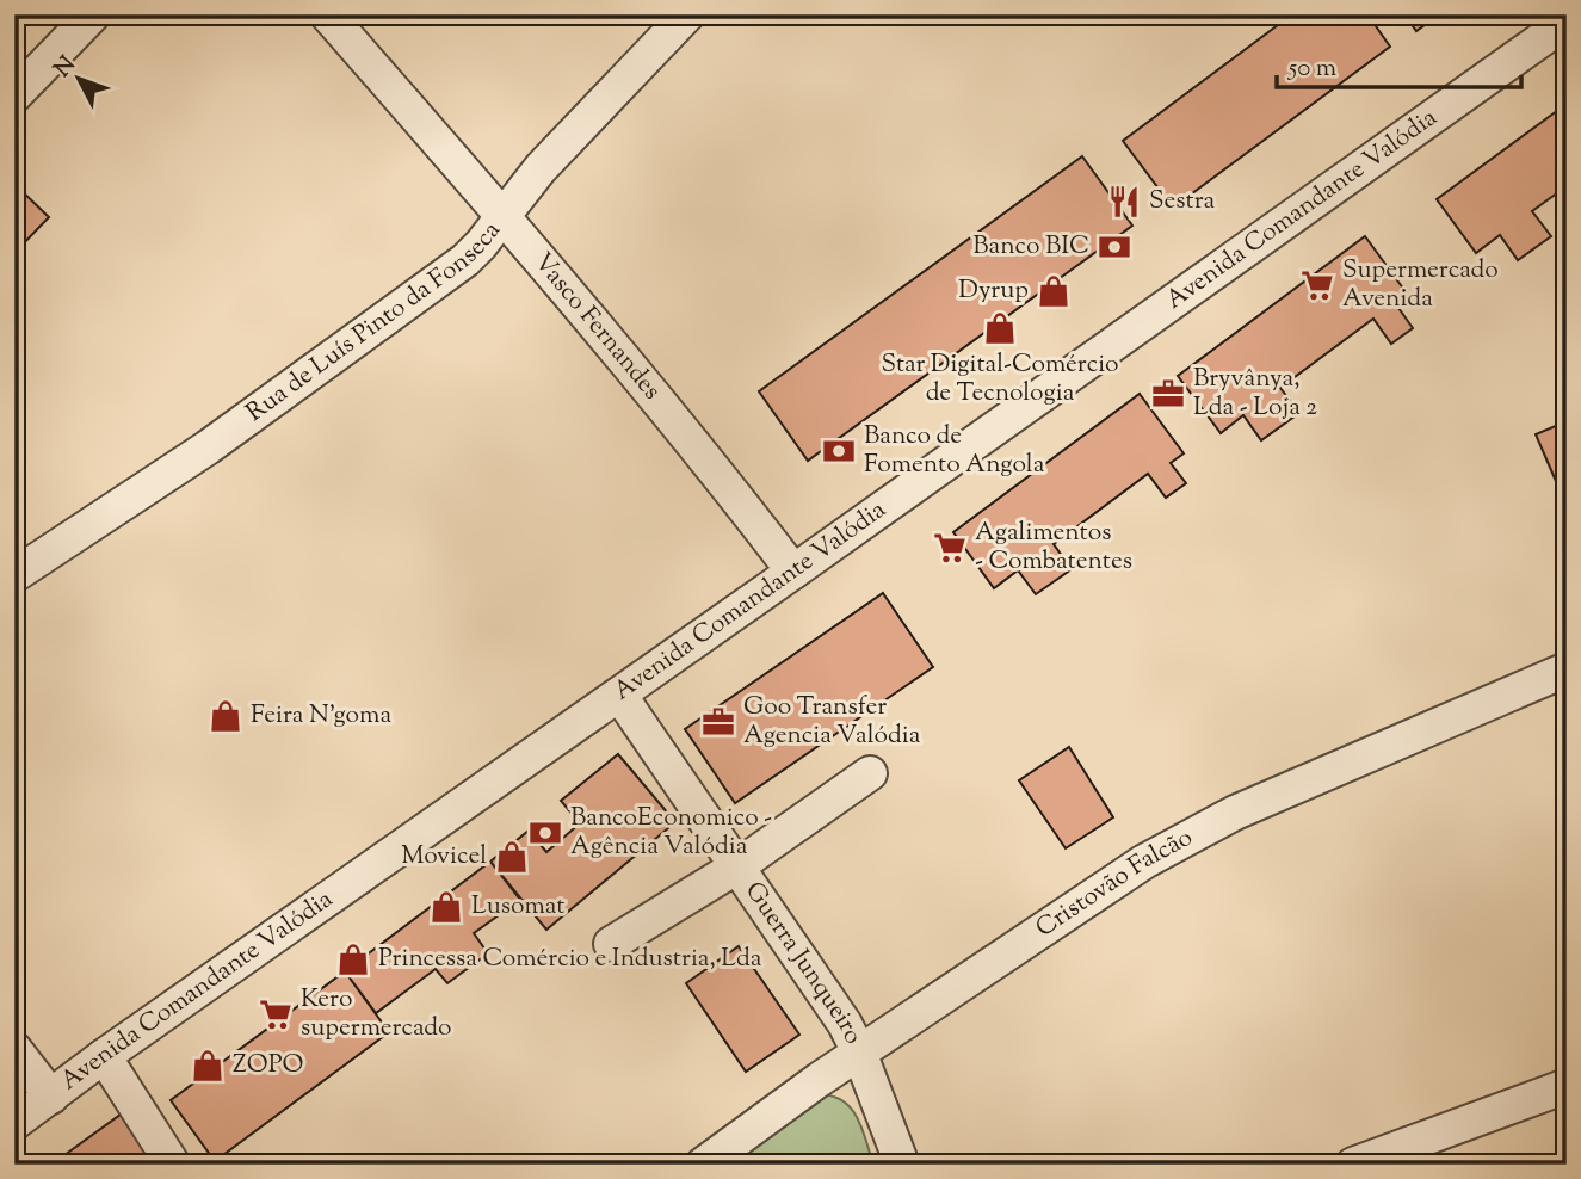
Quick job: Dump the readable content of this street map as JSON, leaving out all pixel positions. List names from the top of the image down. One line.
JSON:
{"streets":{"street":["Avenida Comandante Valódia","Rua de Luís Pinto da Fonseca","Vasco Fernandes","Cristovão Falcão","Guerra Junqueiro"]},"crossings":[["Avenida Comandante Valódia","Vasco Fernandes"],["Avenida Comandante Valódia","Guerra Junqueiro"],["Rua de Luís Pinto da Fonseca","Vasco Fernandes"],["Cristovão Falcão","Guerra Junqueiro"]],"places":{"restaurant":["Sestra"],"bank":["Banco BIC","Banco de Fomento Angola","BancoEconomico - Agência Valódia"],"supermarket":["Supermercado Avenida","Agalimentos - Combatentes","Kero supermercado"],"shop":["Dyrup","Star Digital-Comércio de Tecnologia","Feira N'goma","Movicel","Lusomat","Princessa Comércio e Industria, Lda","ZOPO"],"office":["Bryvânya, Lda - Loja 2","Goo Transfer Agencia Valódia"]},"scale_bar":"50 m","north":"top left"}
